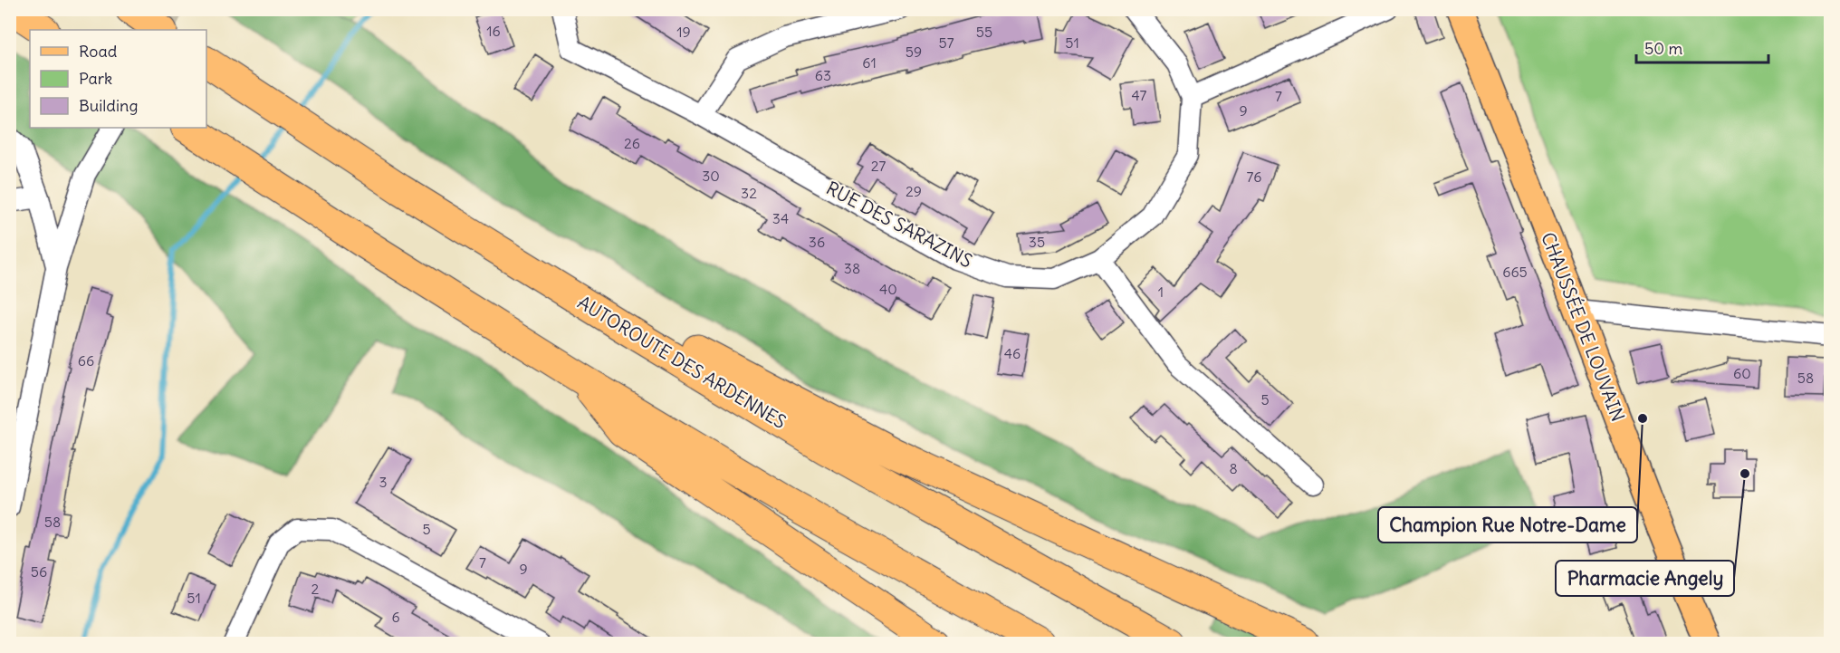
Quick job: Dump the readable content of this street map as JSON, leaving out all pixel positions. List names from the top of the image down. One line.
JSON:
{"streets":{"highway":["AUTOROUTE DES ARDENNES"],"main road":["CHAUSSÉE DE LOUVAIN"],"street":["RUE DES SARAZINS"]},"places":["Champion Rue Notre-Dame","Pharmacie Angely"],"house_numbers":["16","19","55","57","51","59","61","63","47","7","9","26","27","30","76","29","32","34","36","35","38","665","40","1","46","66","60","58","5","8","3","58","5","7","9","56","2","51","6"],"legend":["Road","Park","Building"],"scale_bar":"50 m"}
